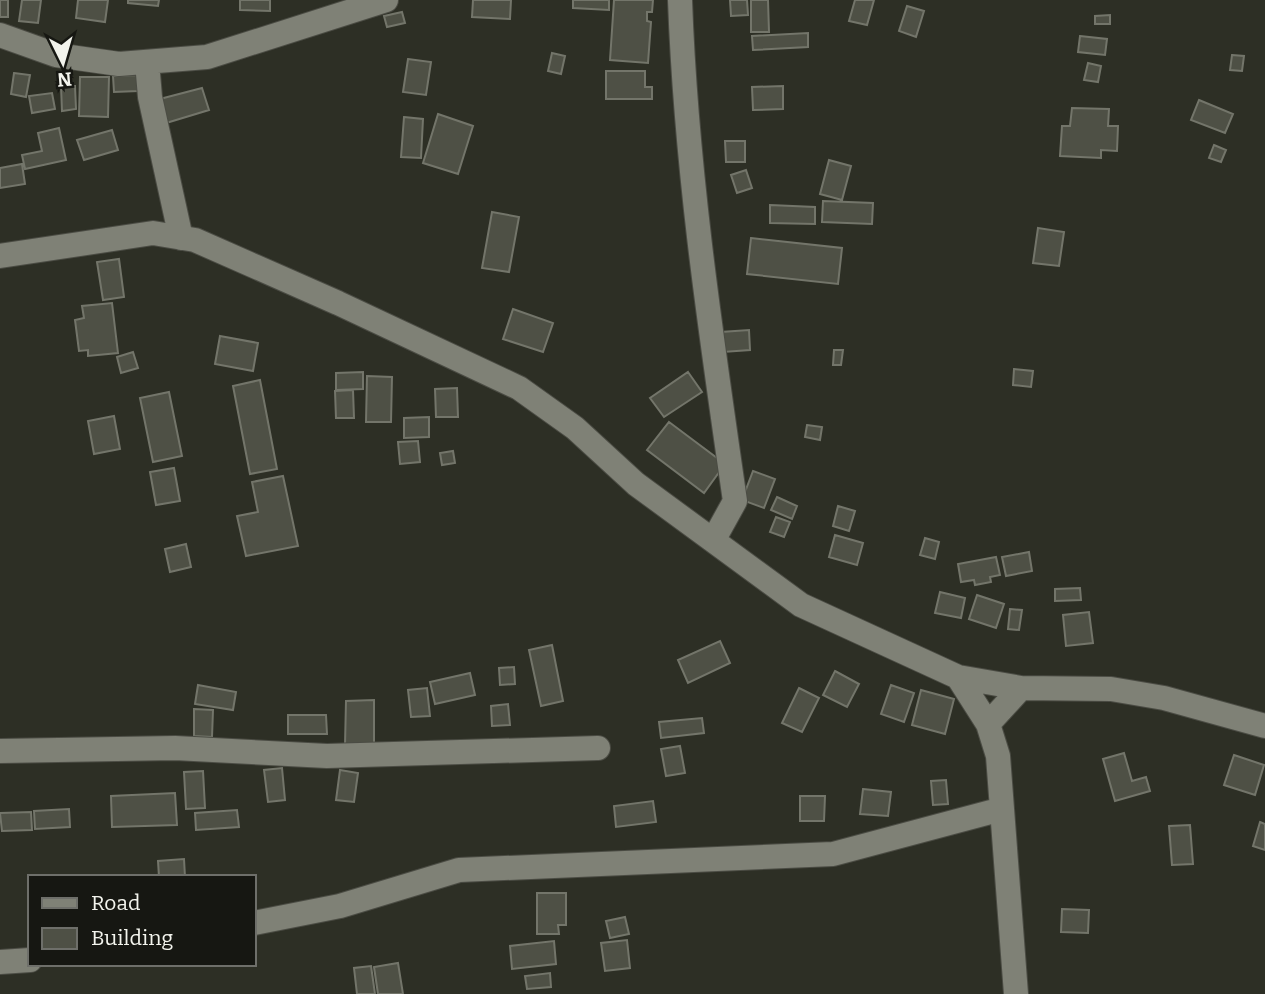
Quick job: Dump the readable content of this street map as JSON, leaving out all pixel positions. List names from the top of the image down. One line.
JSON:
{"legend":["Road","Building"],"north":"bottom"}
